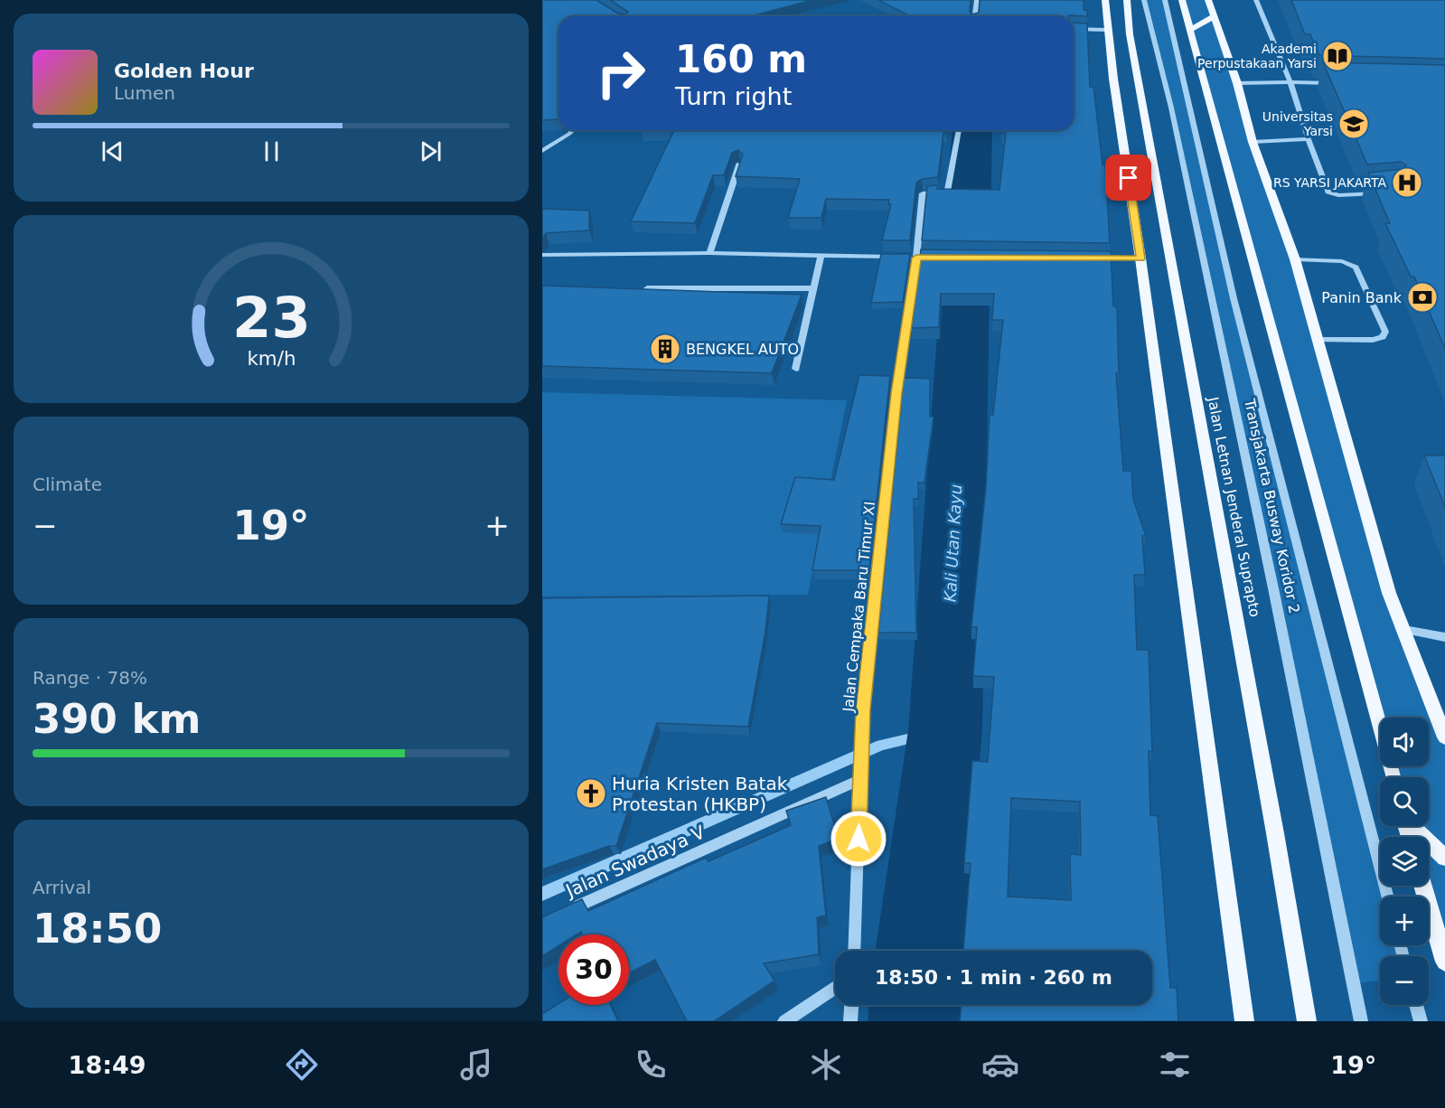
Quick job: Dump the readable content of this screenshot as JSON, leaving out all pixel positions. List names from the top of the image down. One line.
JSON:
{"streets":{"main road":["Jalan Letnan Jenderal Suprapto"],"street":["Transjakarta Busway Koridor 2","Jalan Cempaka Baru Timur XI","Jalan Swadaya V"]},"crossings":[["Jalan Cempaka Baru Timur XI","Jalan Swadaya V"]],"water":["Kali Utan Kayu"],"places":{"library":["Akademi Perpustakaan Yarsi"],"school or university":["Universitas Yarsi"],"hospital":["RS YARSI JAKARTA"],"bank":["Panin Bank"],"building":["BENGKEL AUTO"],"church":["Huria Kristen Batak Protestan (HKBP)"]},"page":{"turn":["160 m","Turn right"],"song":["Golden Hour","Lumen"],"tile":["Climate",["Range · 78%","390 km"],["Arrival","18:50"]],"heat":["−","19°","+"],"map_buttons":["+","−"],"limit":"30","trip":"18:50 · 1 min · 260 m","tabs":["18:49","19°"],"gauge":["23","km/h"]}}
